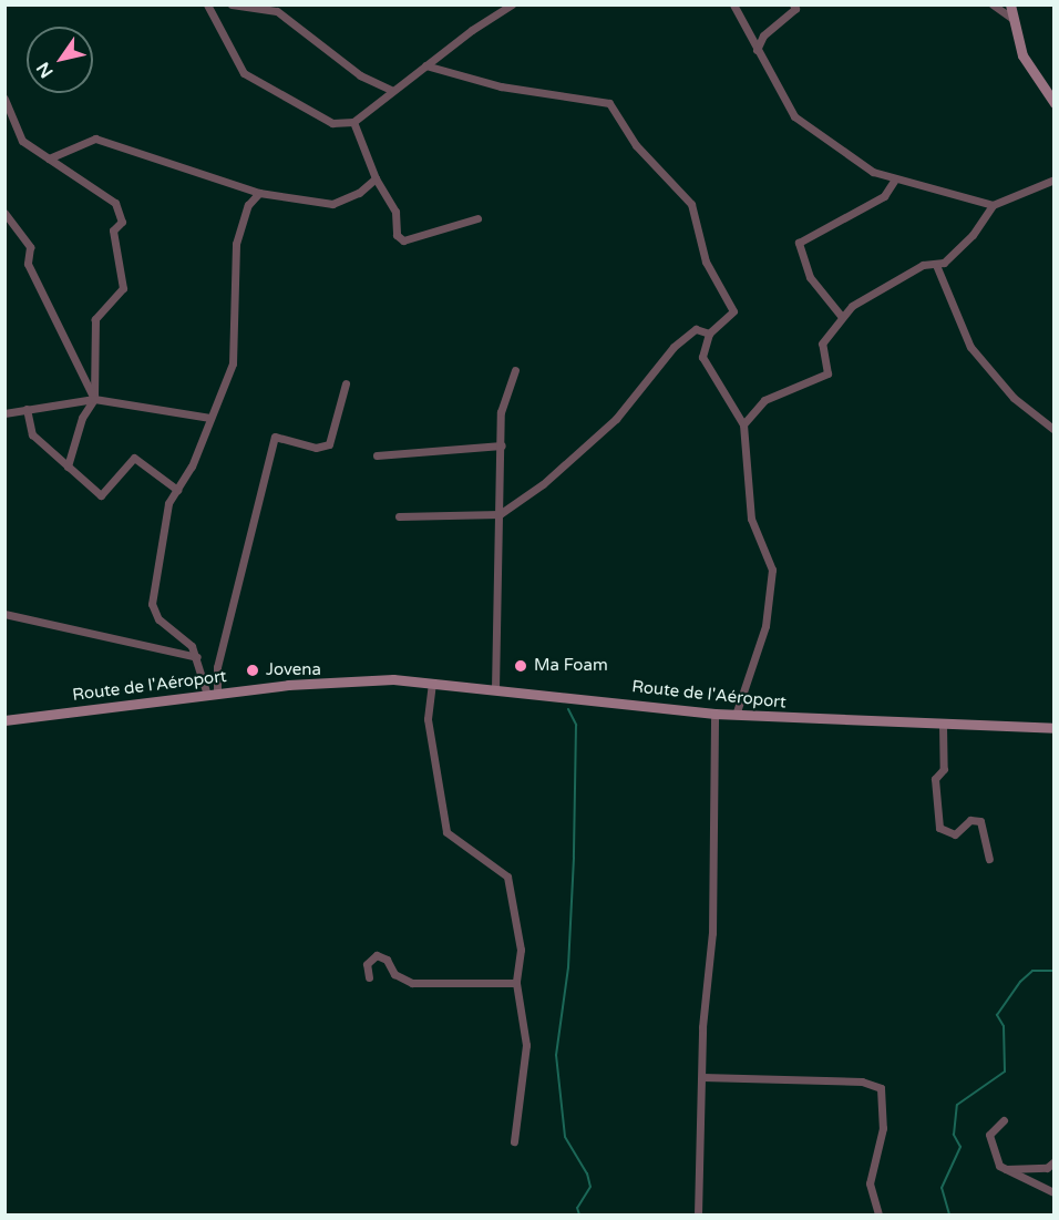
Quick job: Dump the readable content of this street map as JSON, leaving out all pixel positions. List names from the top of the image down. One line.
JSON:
{"streets":{"main road":["Route de l'Aéroport"]},"places":["Ma Foam","Jovena"],"north":"bottom left"}
